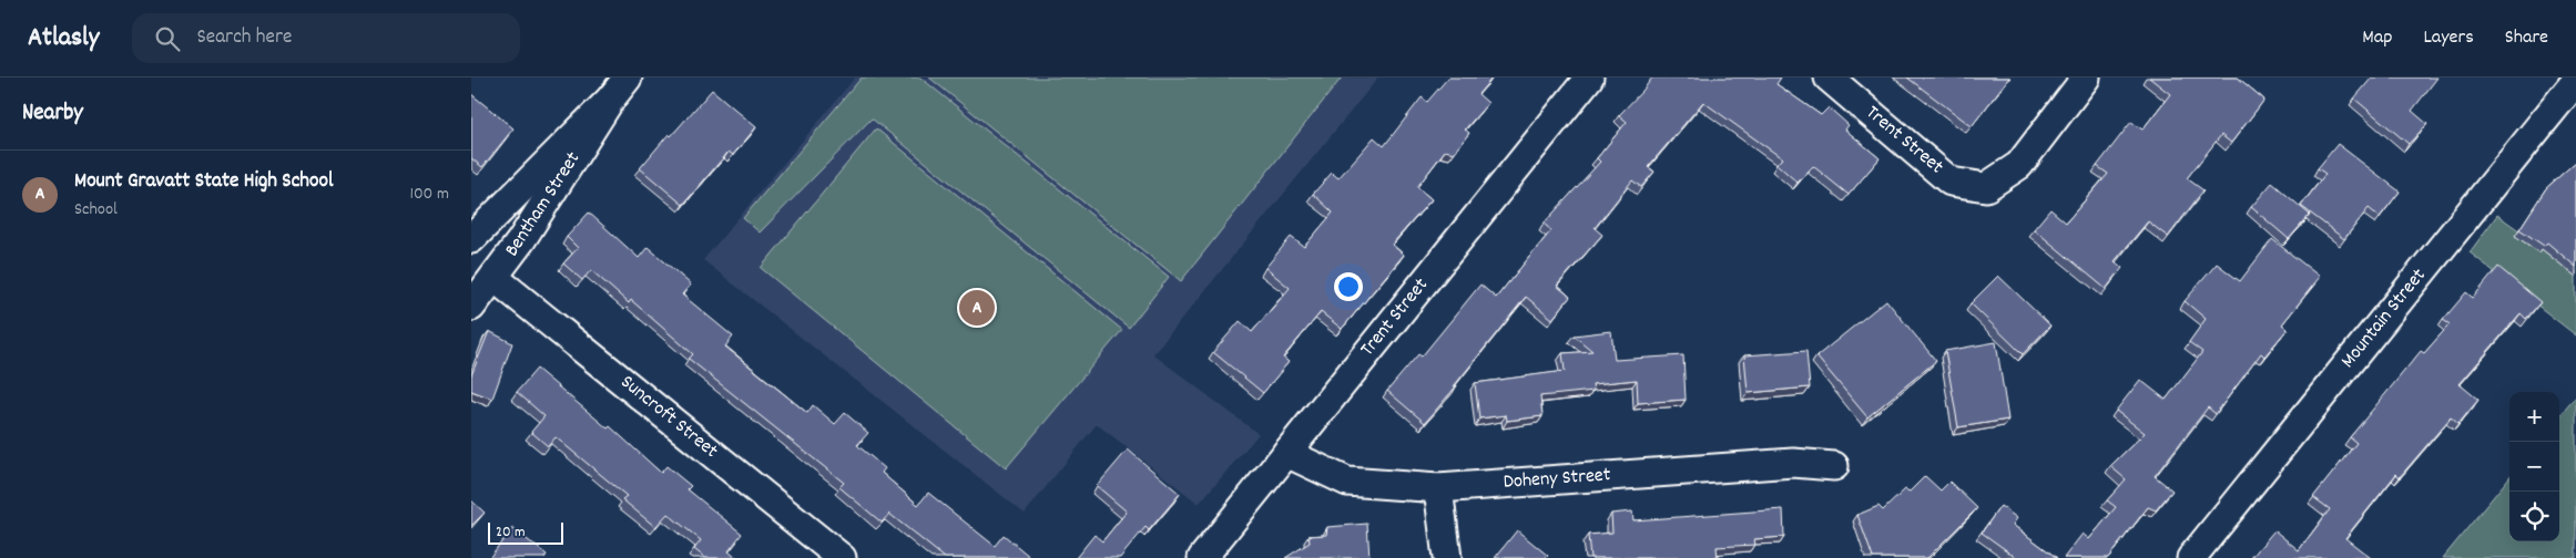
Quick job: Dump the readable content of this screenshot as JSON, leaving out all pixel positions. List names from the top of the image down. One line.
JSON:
{"streets":{"street":["Trent Street","Bentham Street","Mountain Street","Suncroft Street","Doheny Street"]},"crossings":[["Trent Street","Doheny Street"],["Bentham Street","Suncroft Street"]],"scale_bar":"20 m","page":{"header":"Atlasly","search":"Search here","nav":["Map","Layers","Share"],"heading":"Nearby","list":[{"mark":"A","name":"Mount Gravatt State High School","note":"School","value":"100 m"}],"pins":"A","map_buttons":["+","−"],"scale":"20 m"}}
